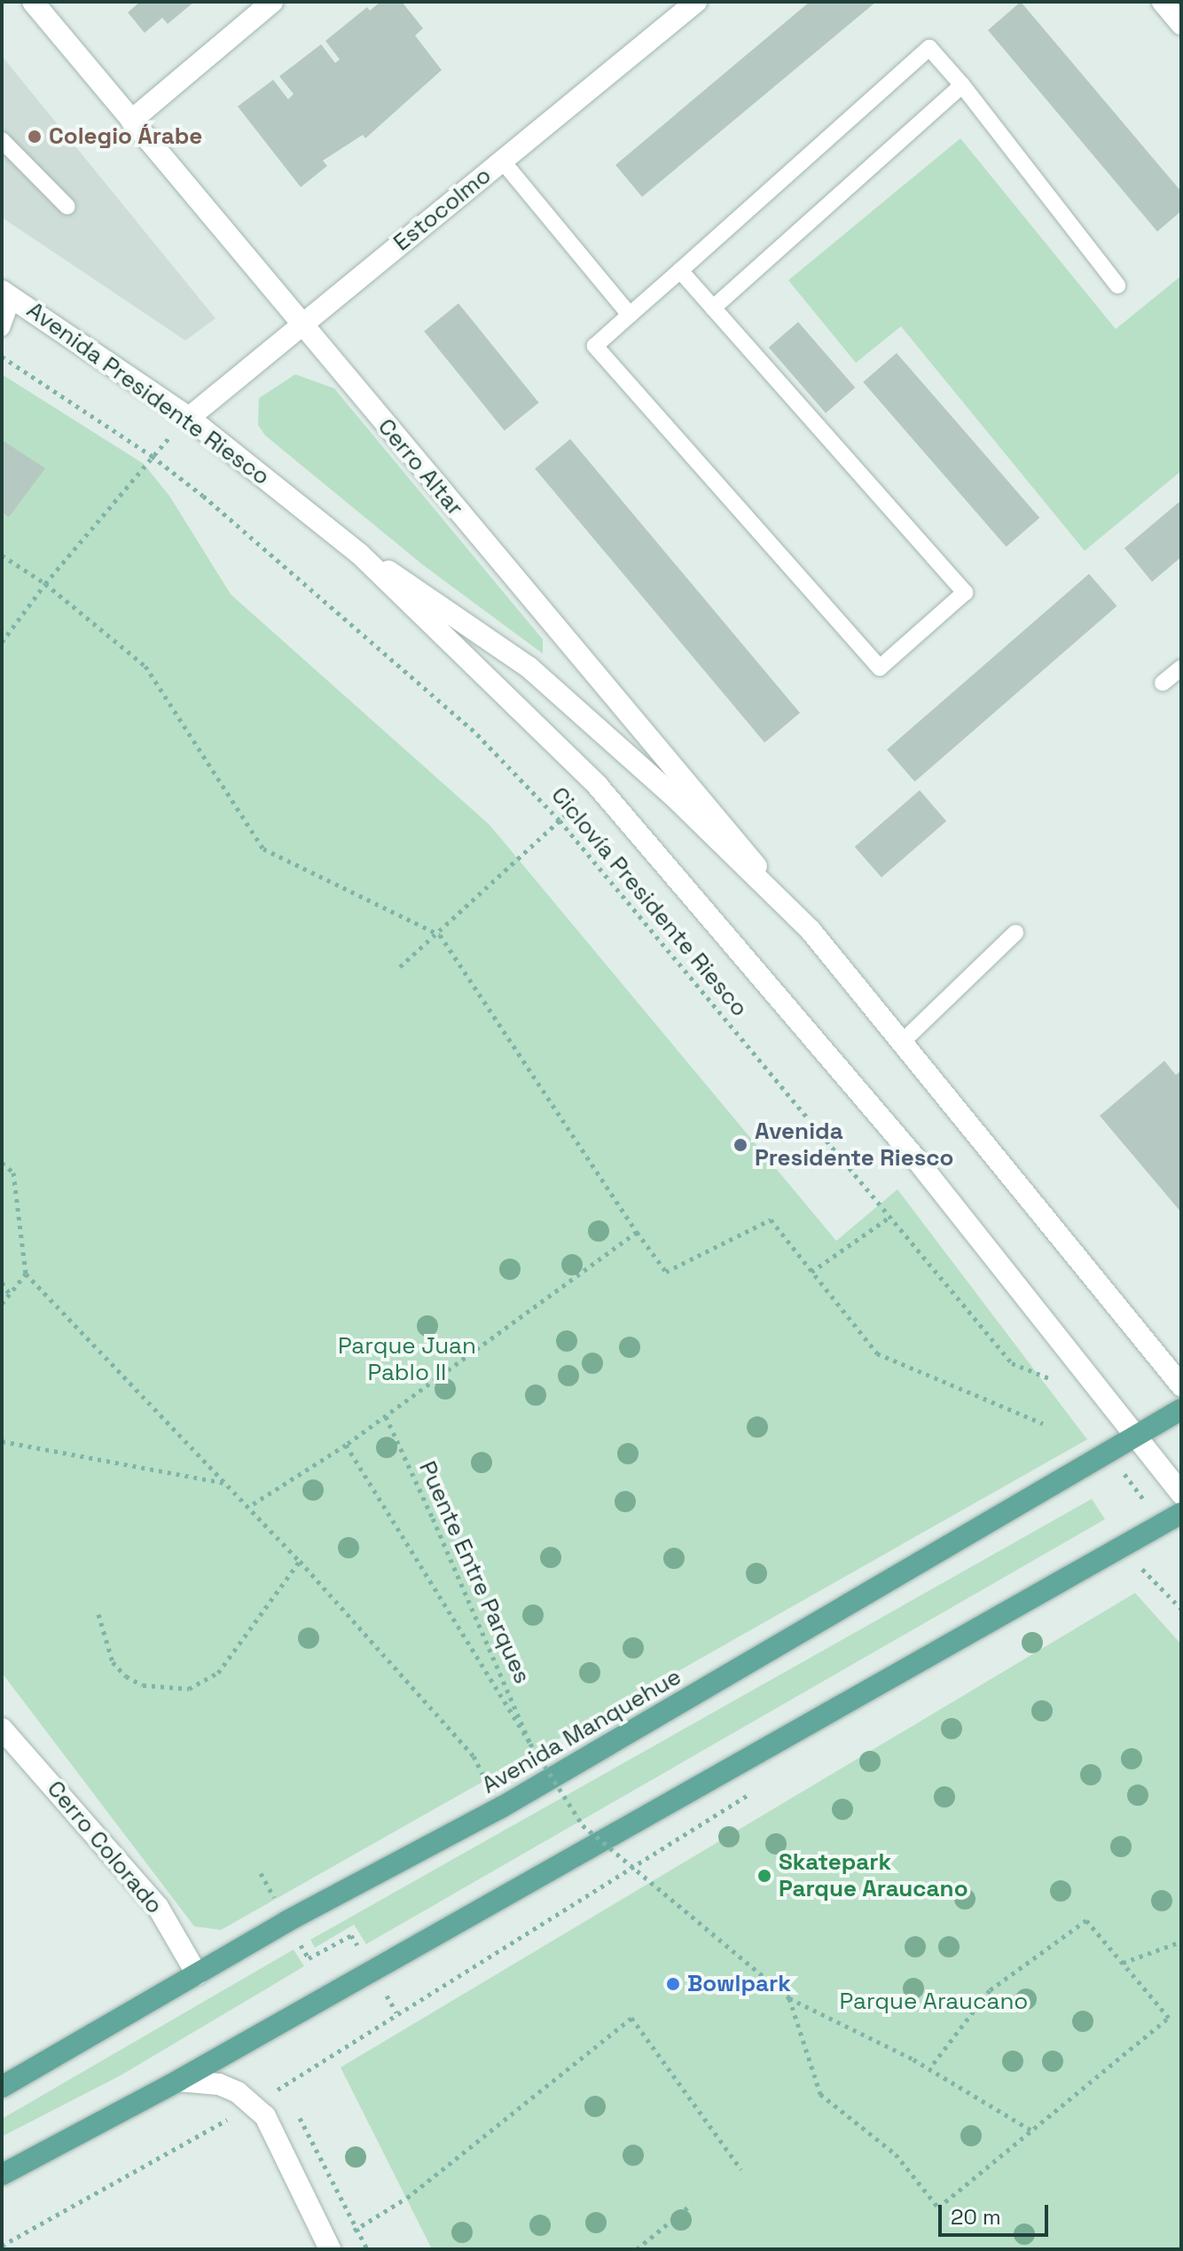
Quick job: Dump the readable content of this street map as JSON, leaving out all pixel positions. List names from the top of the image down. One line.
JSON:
{"streets":{"main road":["Estocolmo","Avenida Presidente Riesco","Cerro Altar","Avenida Manquehue","Cerro Colorado"],"path":["Ciclovía Presidente Riesco","Puente Entre Parques"]},"crossings":[["Estocolmo","Avenida Presidente Riesco"],["Estocolmo","Cerro Altar"],["Avenida Presidente Riesco","Cerro Altar"],["Avenida Presidente Riesco","Avenida Manquehue"],["Avenida Manquehue","Cerro Colorado"]],"parks":["Parque Juan Pablo II","Parque Araucano"],"places":["Colegio Árabe","Avenida Presidente Riesco","Skatepark Parque Araucano","Bowlpark"],"scale_bar":"20 m"}
